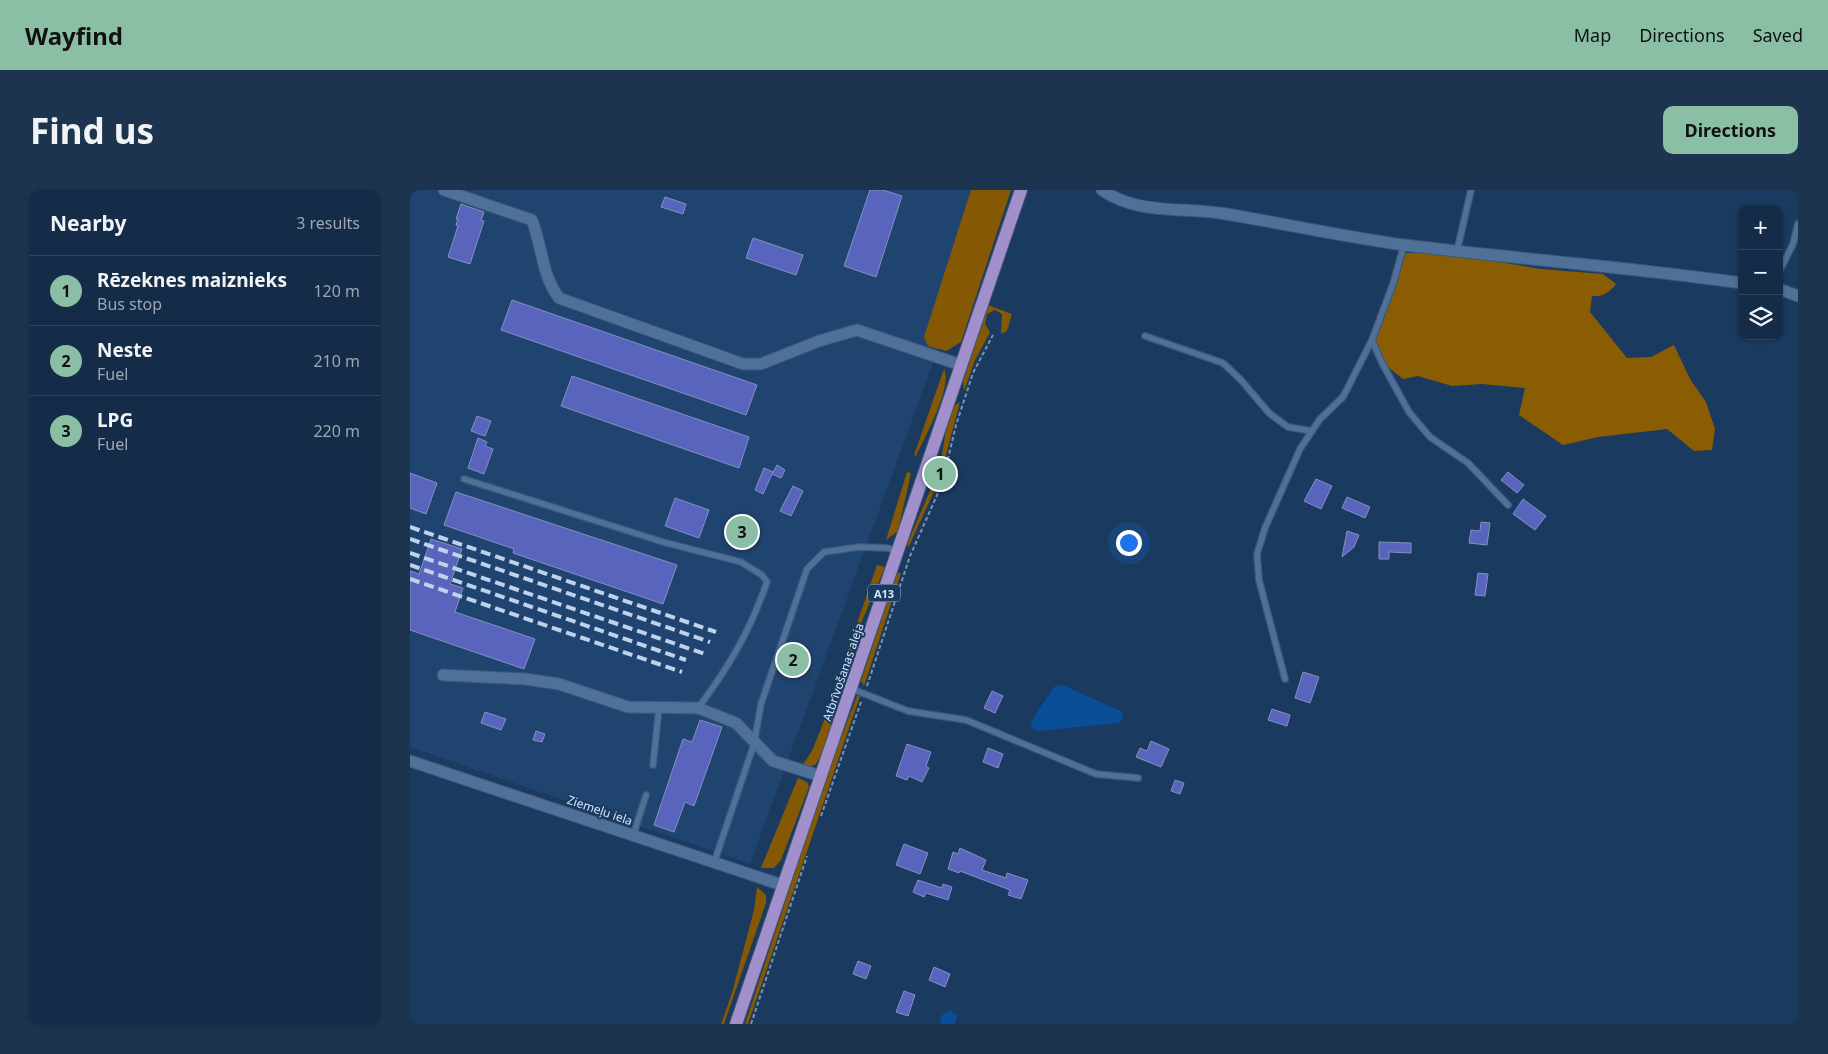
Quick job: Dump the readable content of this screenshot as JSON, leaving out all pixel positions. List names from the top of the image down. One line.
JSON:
{"streets":{"main road":["A13","Atbrīvošanas aleja"],"street":["Ziemeļu iela"]},"crossings":[["Atbrīvošanas aleja","Ziemeļu iela"]],"page":{"header":"Wayfind","nav":["Map","Directions","Saved"],"buttons":"Directions","title":"Find us","heading":["Nearby","3 results"],"map_buttons":["+","−"],"list":[{"mark":"1","name":"Rēzeknes maiznieks","note":"Bus stop","value":"120 m"},{"mark":"2","name":"Neste","note":"Fuel","value":"210 m"},{"mark":"3","name":"LPG","note":"Fuel","value":"220 m"}],"pins":["1","3","2"]}}
